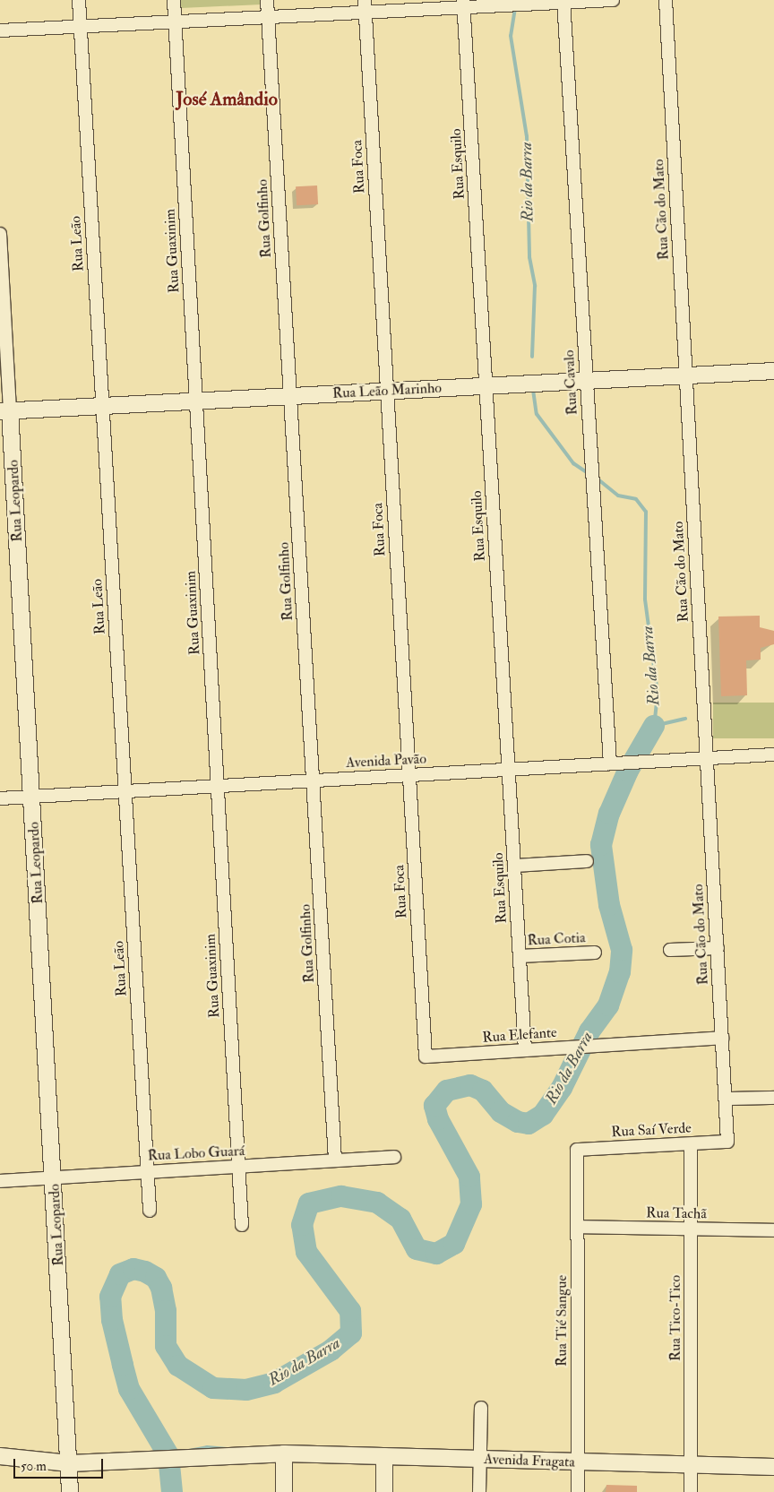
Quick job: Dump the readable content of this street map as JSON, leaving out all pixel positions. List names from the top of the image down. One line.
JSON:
{"streets":{"street":["Rua Esquilo","Rua Foca","Rua Cão do Mato","Rua Golfinho","Rua Leão","Rua Guaxinim","Rua Cavalo","Rua Leão Marinho","Rua Leopardo","Avenida Pavão","Rua Cotia","Rua Elefante","Rua Saí Verde","Rua Lobo Guará","Rua Tachã","Rua Tico-Tico","Rua Tié Sangue","Avenida Fragata"]},"crossings":[["Rua Esquilo","Rua Leão Marinho"],["Rua Esquilo","Avenida Pavão"],["Rua Esquilo","Rua Cotia"],["Rua Esquilo","Rua Elefante"],["Rua Foca","Rua Leão Marinho"],["Rua Foca","Avenida Pavão"],["Rua Foca","Rua Elefante"],["Rua Cão do Mato","Rua Leão Marinho"],["Rua Cão do Mato","Avenida Pavão"],["Rua Cão do Mato","Rua Elefante"],["Rua Cão do Mato","Rua Saí Verde"],["Rua Golfinho","Rua Leão Marinho"],["Rua Golfinho","Avenida Pavão"],["Rua Golfinho","Rua Lobo Guará"],["Rua Leão","Rua Leão Marinho"],["Rua Leão","Avenida Pavão"],["Rua Leão","Rua Lobo Guará"],["Rua Guaxinim","Rua Leão Marinho"],["Rua Guaxinim","Avenida Pavão"],["Rua Guaxinim","Rua Lobo Guará"],["Rua Cavalo","Rua Leão Marinho"],["Rua Cavalo","Avenida Pavão"],["Rua Leão Marinho","Rua Leopardo"],["Rua Leopardo","Avenida Pavão"],["Rua Leopardo","Rua Lobo Guará"],["Rua Leopardo","Avenida Fragata"],["Rua Saí Verde","Rua Tico-Tico"],["Rua Saí Verde","Rua Tié Sangue"],["Rua Tachã","Rua Tico-Tico"],["Rua Tachã","Rua Tié Sangue"],["Rua Tico-Tico","Avenida Fragata"],["Rua Tié Sangue","Avenida Fragata"]],"districts":["José Amândio"],"water":["Rio da Barra"],"scale_bar":"50 m"}
